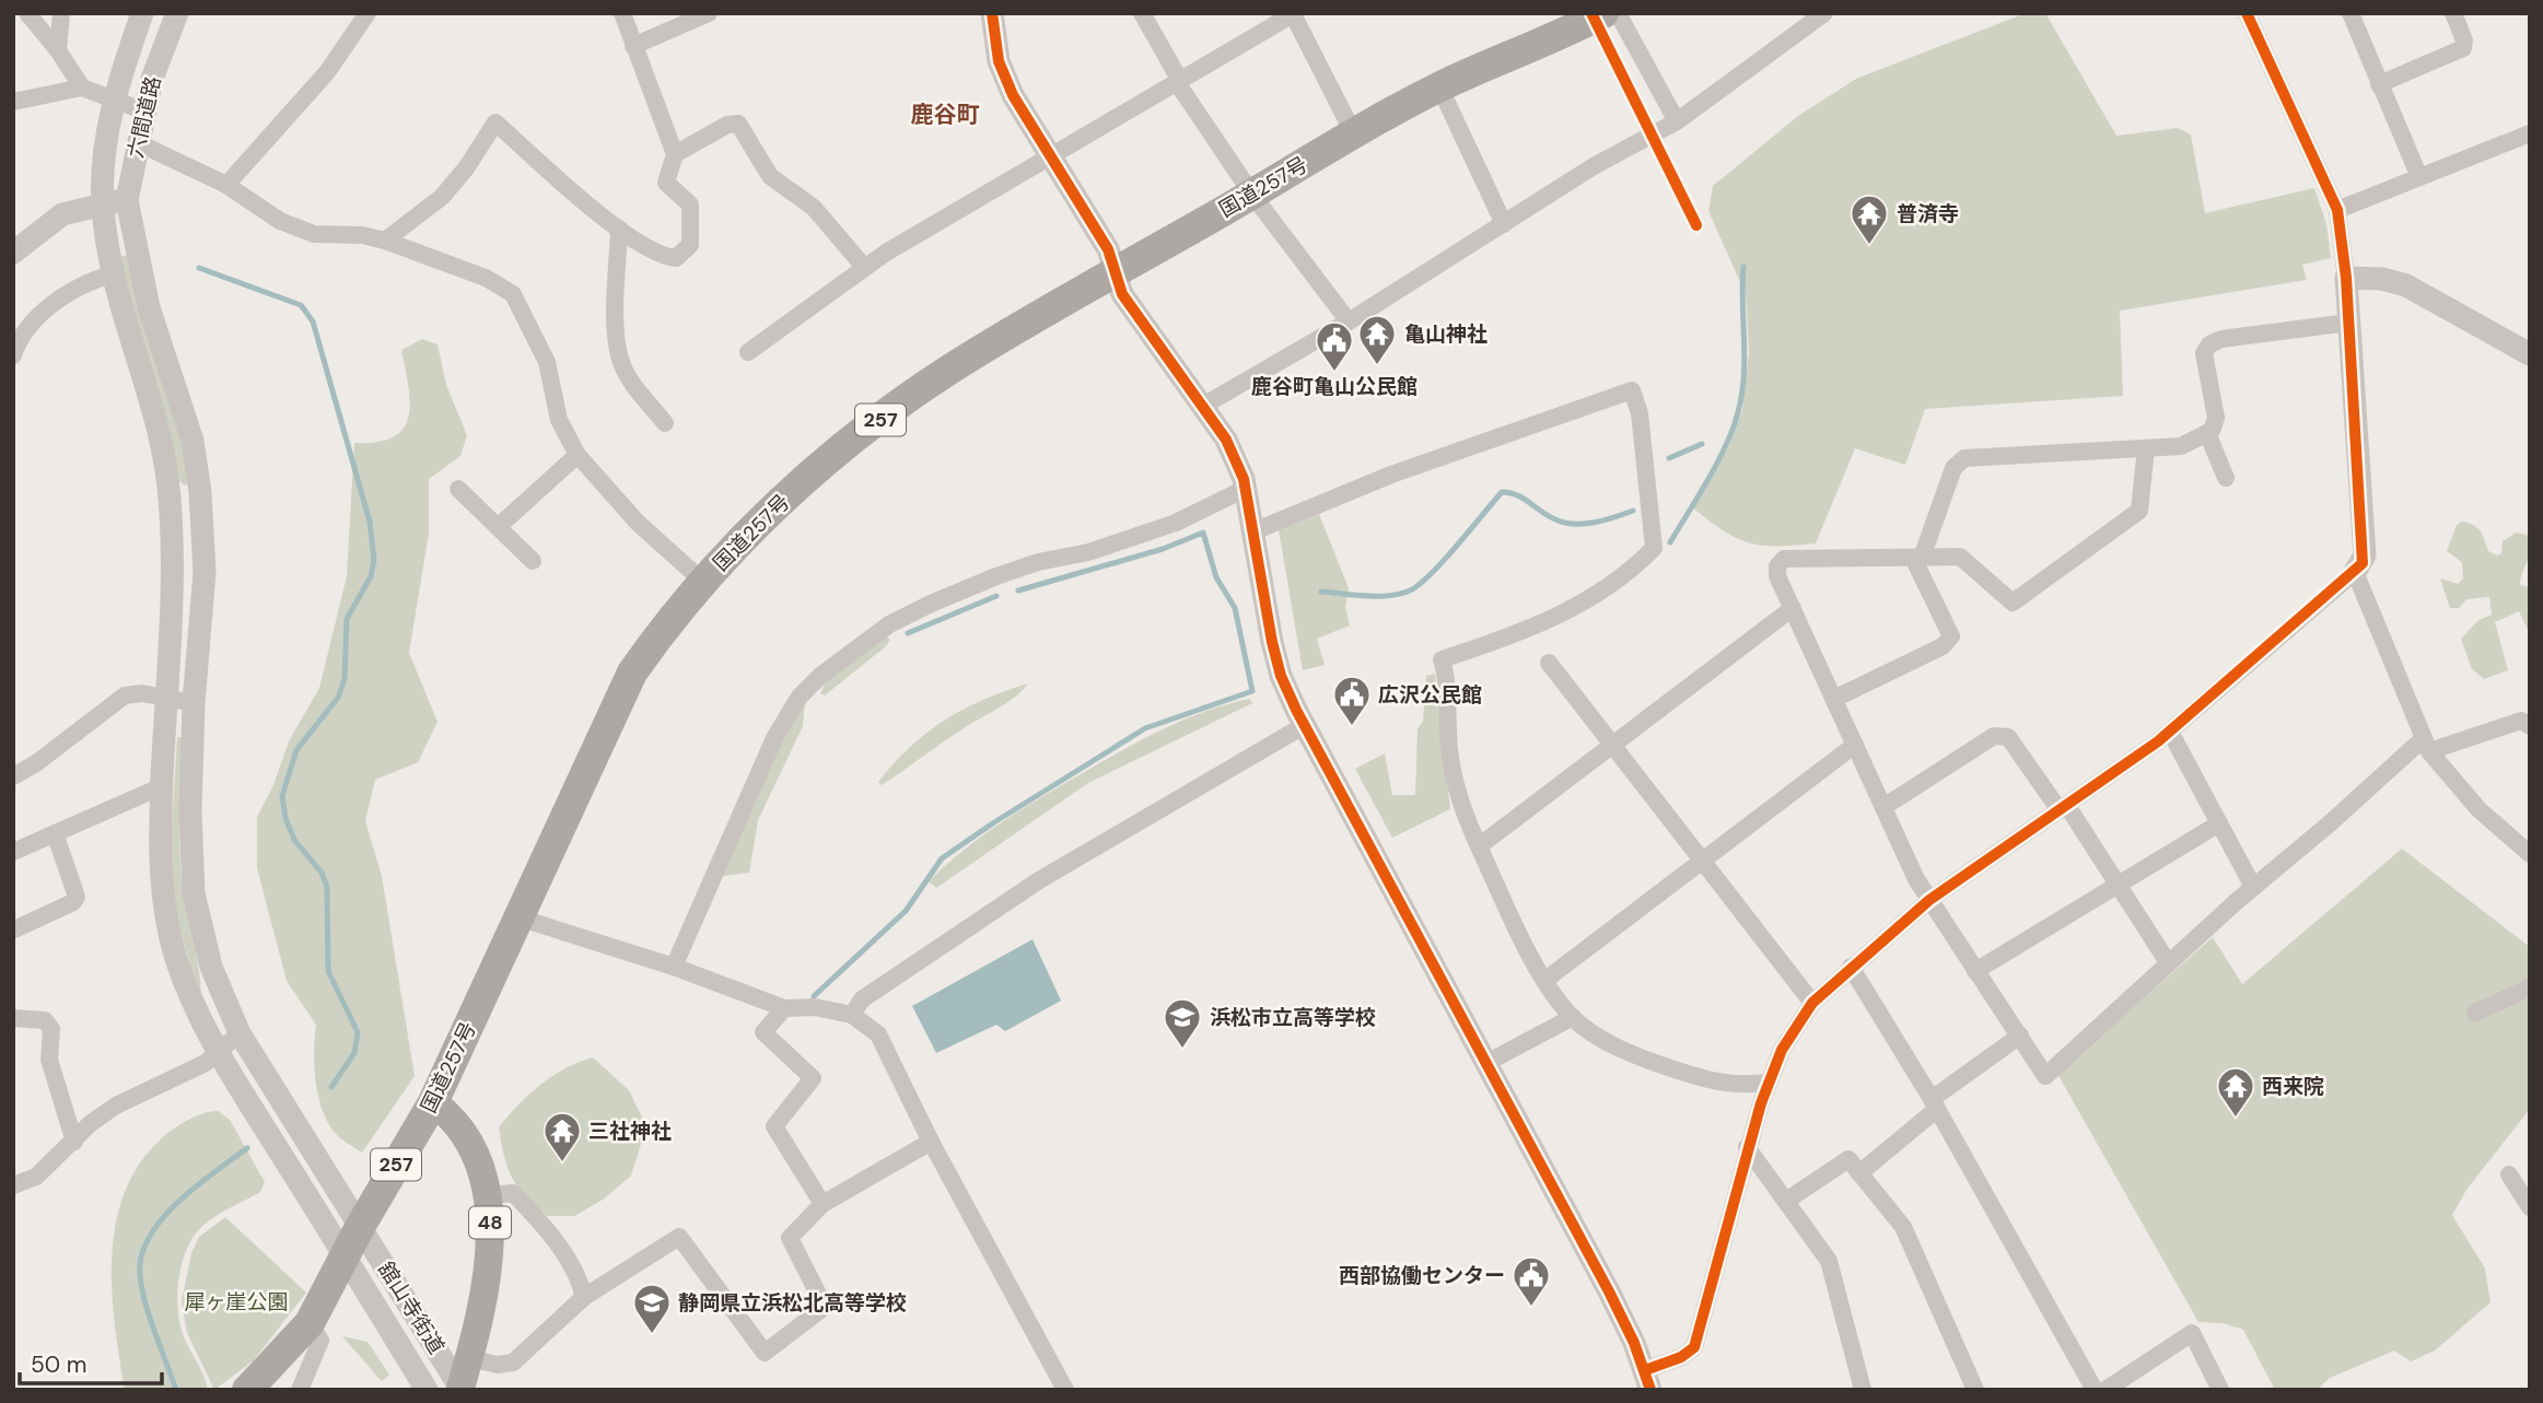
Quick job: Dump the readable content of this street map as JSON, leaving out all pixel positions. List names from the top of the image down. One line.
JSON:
{"streets":{"highway":["国道257号","257"],"main road":["48"],"street":["六間道路","舘山寺街道"]},"crossings":[["六間道路","舘山寺街道"],["国道257号","48"],["国道257号","舘山寺街道"],["48","舘山寺街道"]],"districts":["鹿谷町"],"parks":["犀ヶ崖公園"],"places":{"temple":["普済寺","亀山神社","西来院","三社神社"],"public building":["鹿谷町亀山公民館","広沢公民館","西部協働センター"],"school or university":["浜松市立高等学校","静岡県立浜松北高等学校"]},"scale_bar":"50 m"}
